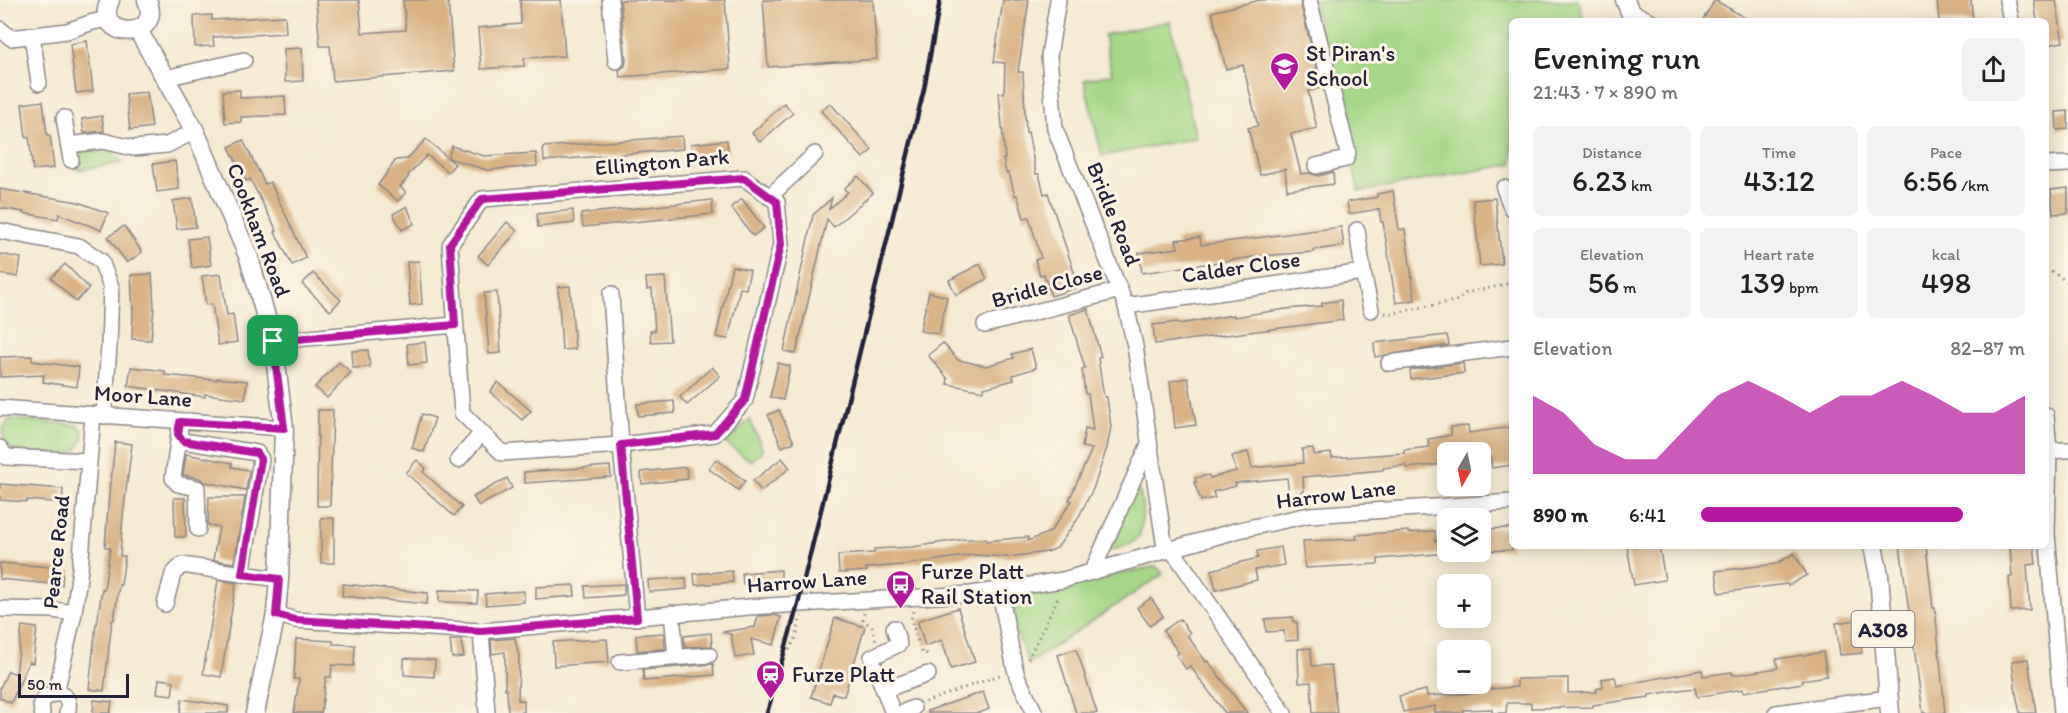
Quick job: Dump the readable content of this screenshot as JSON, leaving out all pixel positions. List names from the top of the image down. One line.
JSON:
{"streets":{"main road":["Cookham Road","A308"],"street":["Ellington Park","Bridle Road","Calder Close","Bridle Close","Moor Lane","Harrow Lane","Pearce Road"]},"crossings":[["Bridle Road","Calder Close"],["Bridle Road","Bridle Close"],["Bridle Road","Harrow Lane"],["Cookham Road","Moor Lane"],["Cookham Road","Harrow Lane"],["Moor Lane","Pearce Road"]],"places":{"school or university":["St Piran's School"],"bus stop":["Furze Platt Rail Station"],"station":["Furze Platt"]},"scale_bar":"50 m","north":"bottom","page":{"heading":["Evening run","21:43 · 7 × 890 m"],"stats":[["Distance","6.23 km"],["Time","43:12"],["Pace","6:56 /km"],["Elevation","56 m"],["Heart rate","139 bpm"],["kcal","498"]],"chart":["Elevation","82–87 m"],"map_buttons":["+","−"],"list":[{"name":"890 m","note":"6:41"}],"scale":"50 m"}}
